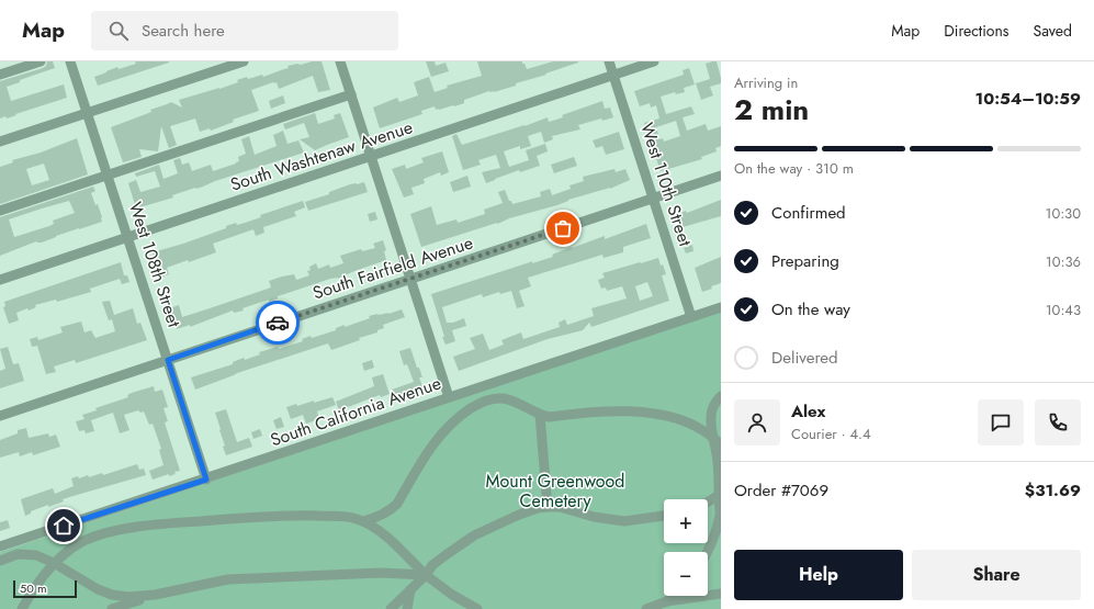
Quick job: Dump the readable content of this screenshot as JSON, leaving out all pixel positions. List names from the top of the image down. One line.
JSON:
{"streets":{"street":["South Washtenaw Avenue","West 110th Street","West 108th Street","South Fairfield Avenue","South California Avenue"]},"crossings":[["South Washtenaw Avenue","West 110th Street"],["South Washtenaw Avenue","West 108th Street"],["West 110th Street","South Fairfield Avenue"],["West 110th Street","South California Avenue"],["West 108th Street","South Fairfield Avenue"],["West 108th Street","South California Avenue"]],"parks":["Mount Greenwood Cemetery"],"scale_bar":"50 m","page":{"header":"Map","search":"Search here","nav":["Map","Directions","Saved"],"heading":["2 min","Arriving in","10:54–10:59"],"panel":["Alex","Courier · 4.4","Order #7069","$31.69"],"bar":"On the way · 310 m","list":[["Confirmed","10:30"],["Preparing","10:36"],["On the way","10:43"],"Delivered"],"map_buttons":["+","−"],"buttons":["Help","Share"],"scale":"50 m"}}
